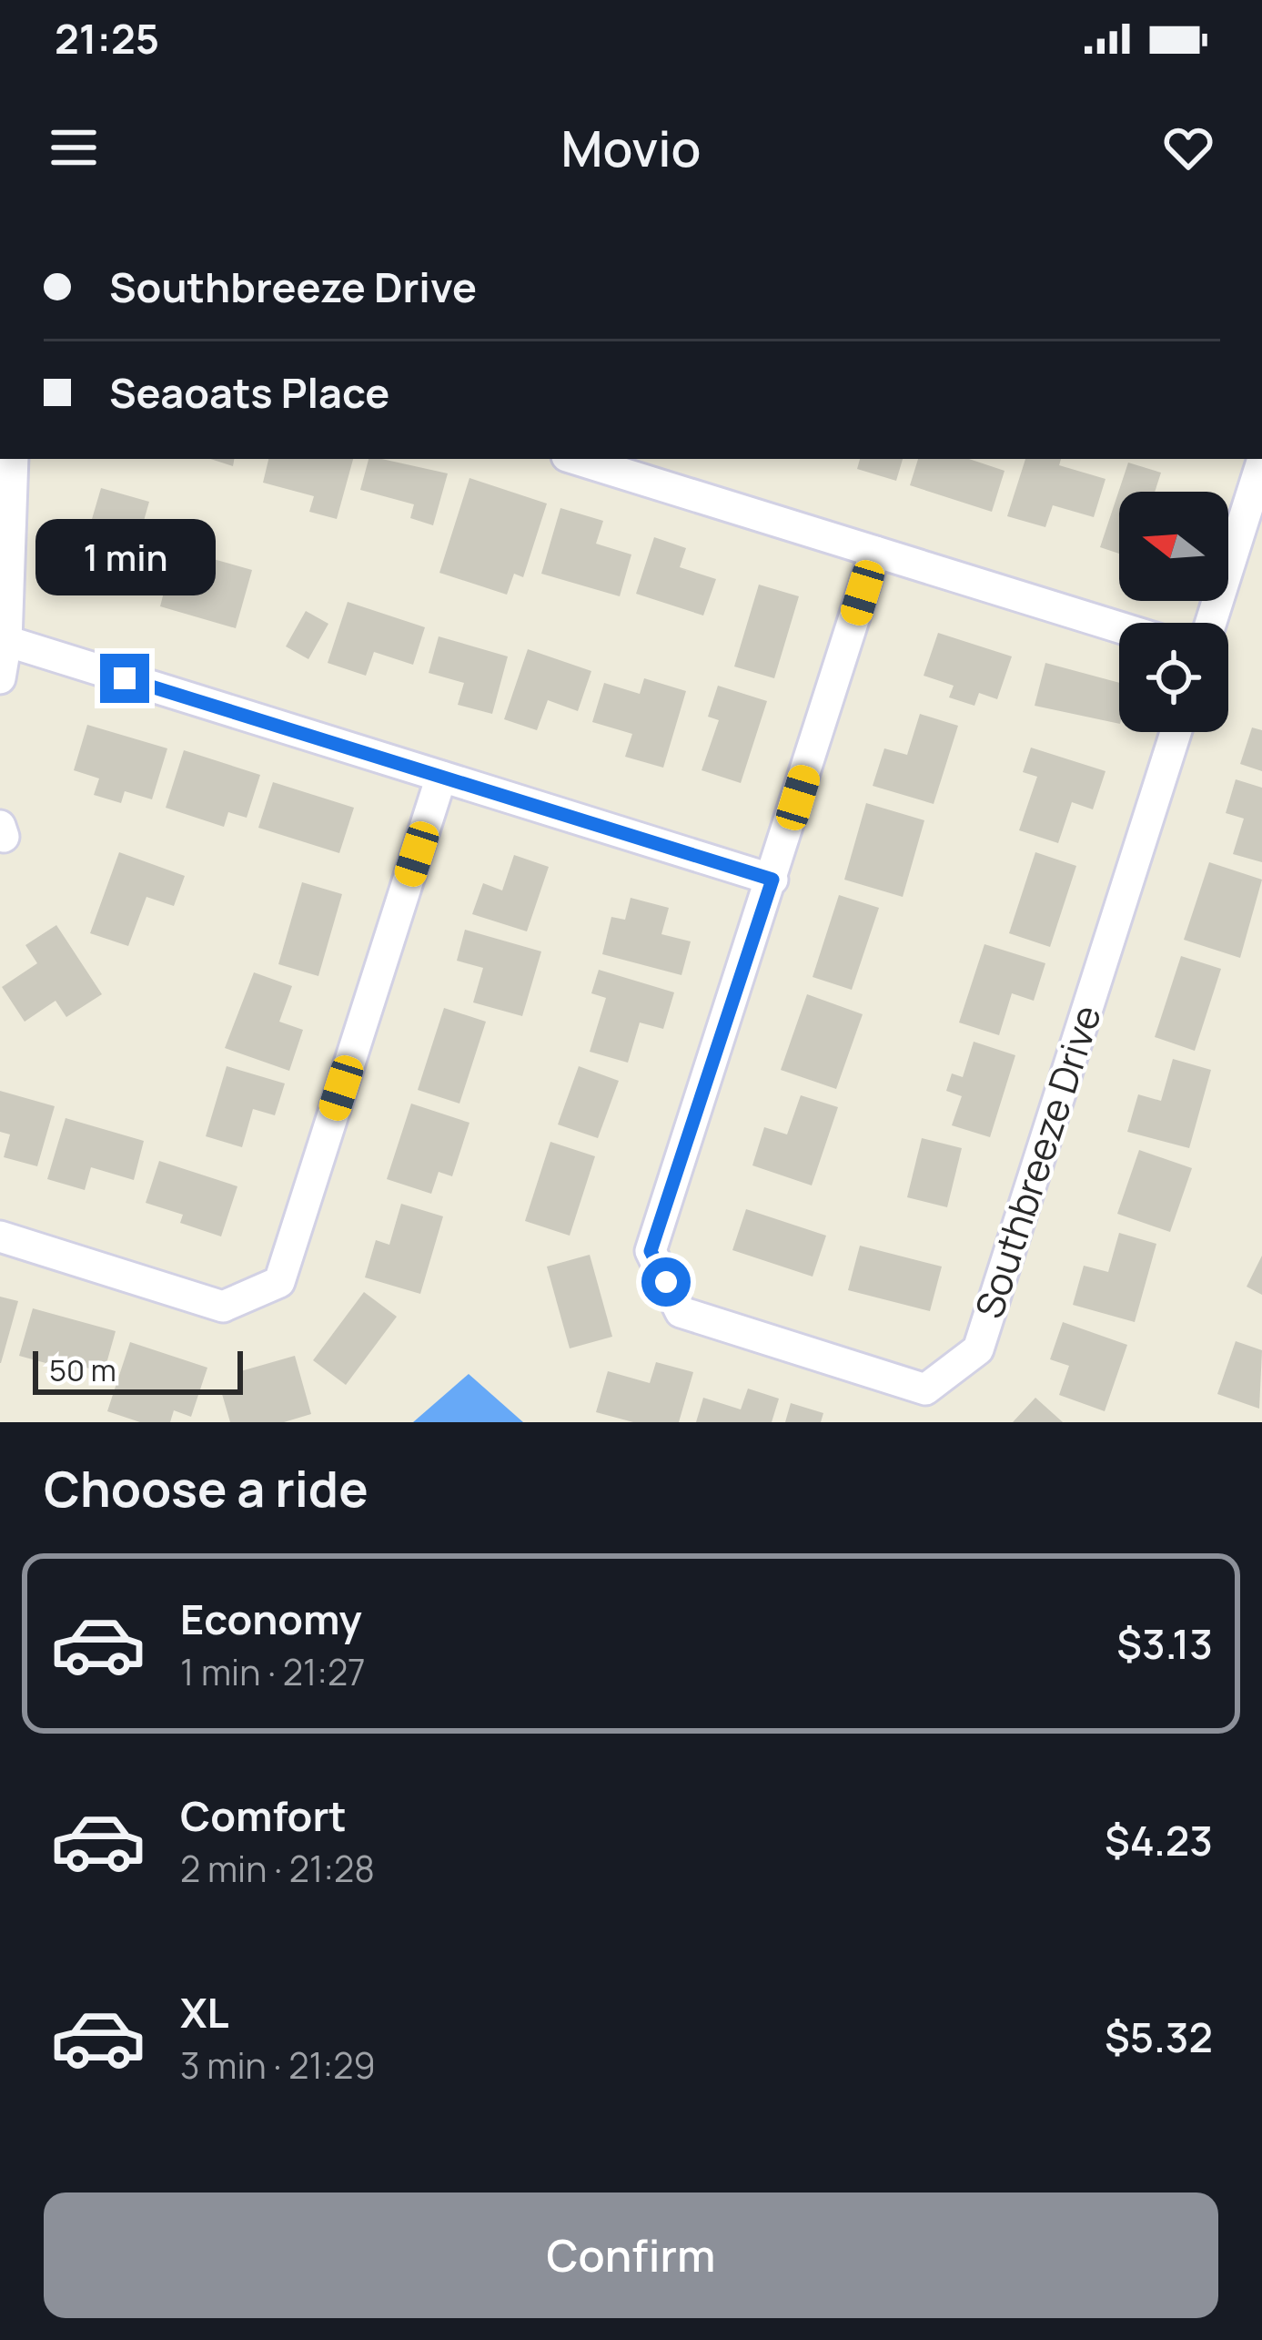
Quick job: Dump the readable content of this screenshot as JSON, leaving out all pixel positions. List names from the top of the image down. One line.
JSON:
{"streets":{"street":["Southbreeze Drive"]},"scale_bar":"50 m","north":"left","page":{"status":"21:25","header":"Movio","banner":["Southbreeze Drive","Seaoats Place"],"bubble":"1 min","scale":"50 m","heading":"Choose a ride","list":[{"name":"Economy","note":"1 min · 21:27","value":"$3.13"},{"name":"Comfort","note":"2 min · 21:28","value":"$4.23"},{"name":"XL","note":"3 min · 21:29","value":"$5.32"}],"buttons":"Confirm"}}
